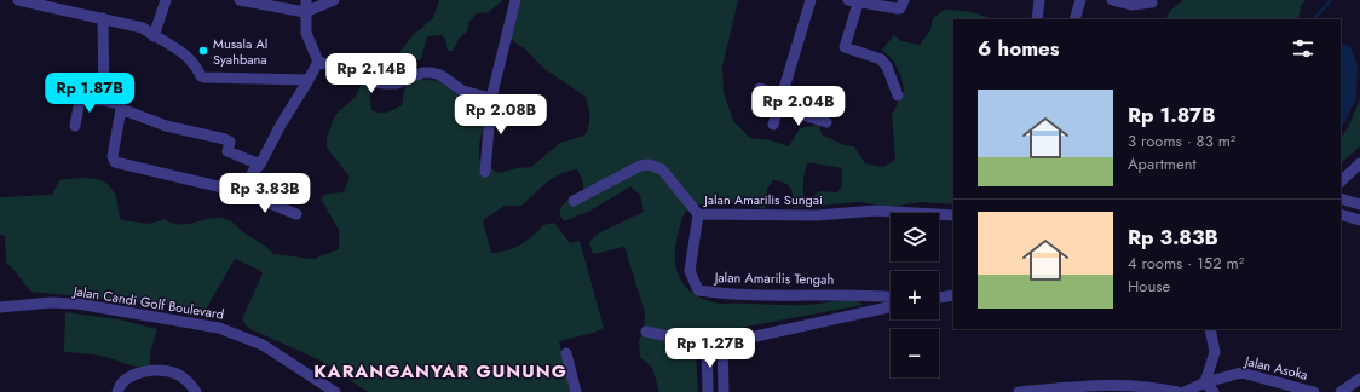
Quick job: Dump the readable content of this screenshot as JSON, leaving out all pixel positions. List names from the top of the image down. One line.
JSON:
{"streets":{"street":["Jalan Amarilis Sungai","Jalan Amarilis Tengah","Jalan Candi Golf Boulevard","Jalan Asoka"]},"crossings":[["Jalan Amarilis Sungai","Jalan Amarilis Tengah"]],"districts":["KARANGANYAR GUNUNG"],"places":["Musala Al Syahbana"],"page":{"heading":"6 homes","price":["Rp 2.14B","Rp 1.87B","Rp 2.04B","Rp 2.08B","Rp 3.83B","Rp 1.27B"],"list":[{"name":"Rp 1.87B","note":"3 rooms · 83 m² · Apartment"},{"name":"Rp 3.83B","note":"4 rooms · 152 m² · House"}],"map_buttons":["+","−"]}}
